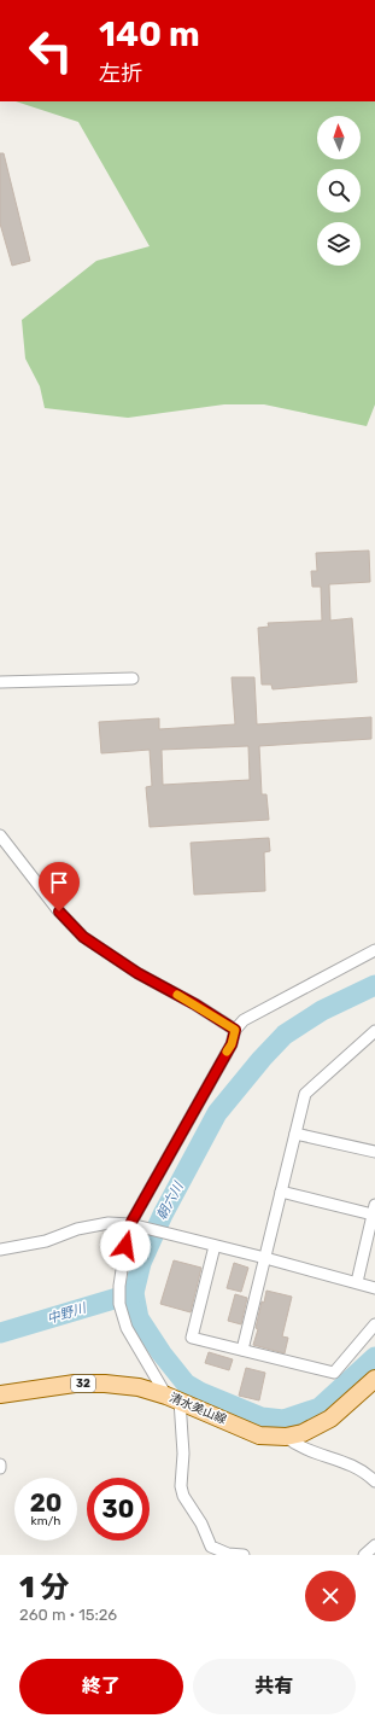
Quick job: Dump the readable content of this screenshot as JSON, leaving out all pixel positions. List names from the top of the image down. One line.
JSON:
{"streets":{"main road":["32","清水美山線"]},"water":["朝六川","中野川"],"north":"top","page":{"turn":["140 m","左折"],"speed":"20 km/h","limit":"30","heading":["1 分","260 m · 15:26"],"buttons":["終了","共有"]}}
